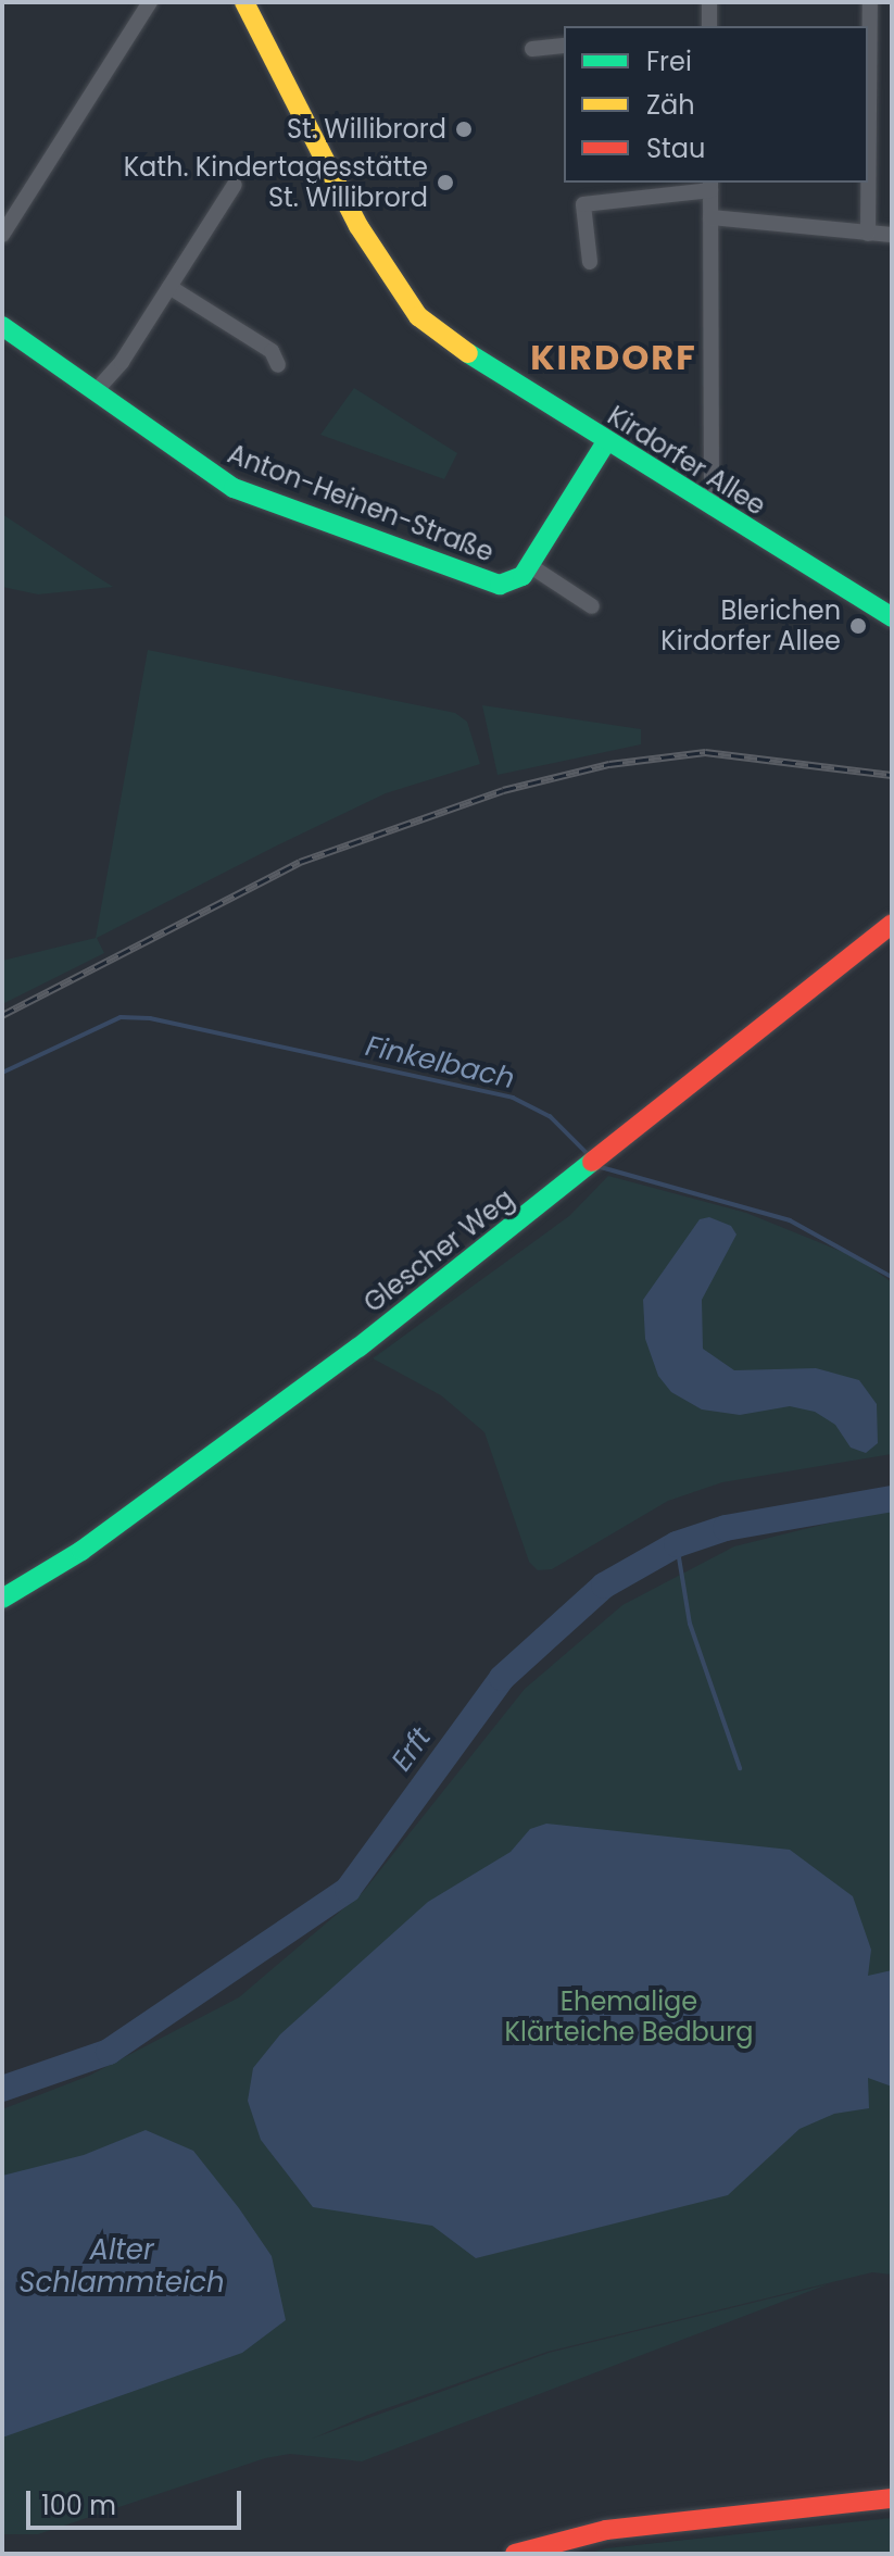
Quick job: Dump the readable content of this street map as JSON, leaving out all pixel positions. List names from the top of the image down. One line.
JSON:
{"streets":{"street":["Kirdorfer Allee","Anton-Heinen-Straße","Glescher Weg"]},"crossings":[["Kirdorfer Allee","Anton-Heinen-Straße"]],"districts":["KIRDORF"],"water":["Finkelbach","Erft","Alter Schlammteich"],"parks":["Ehemalige Klärteiche Bedburg"],"places":["St. Willibrord","Kath. Kindertagesstätte St. Willibrord","Blerichen Kirdorfer Allee"],"legend":["Frei","Zäh","Stau"],"scale_bar":"100 m"}
